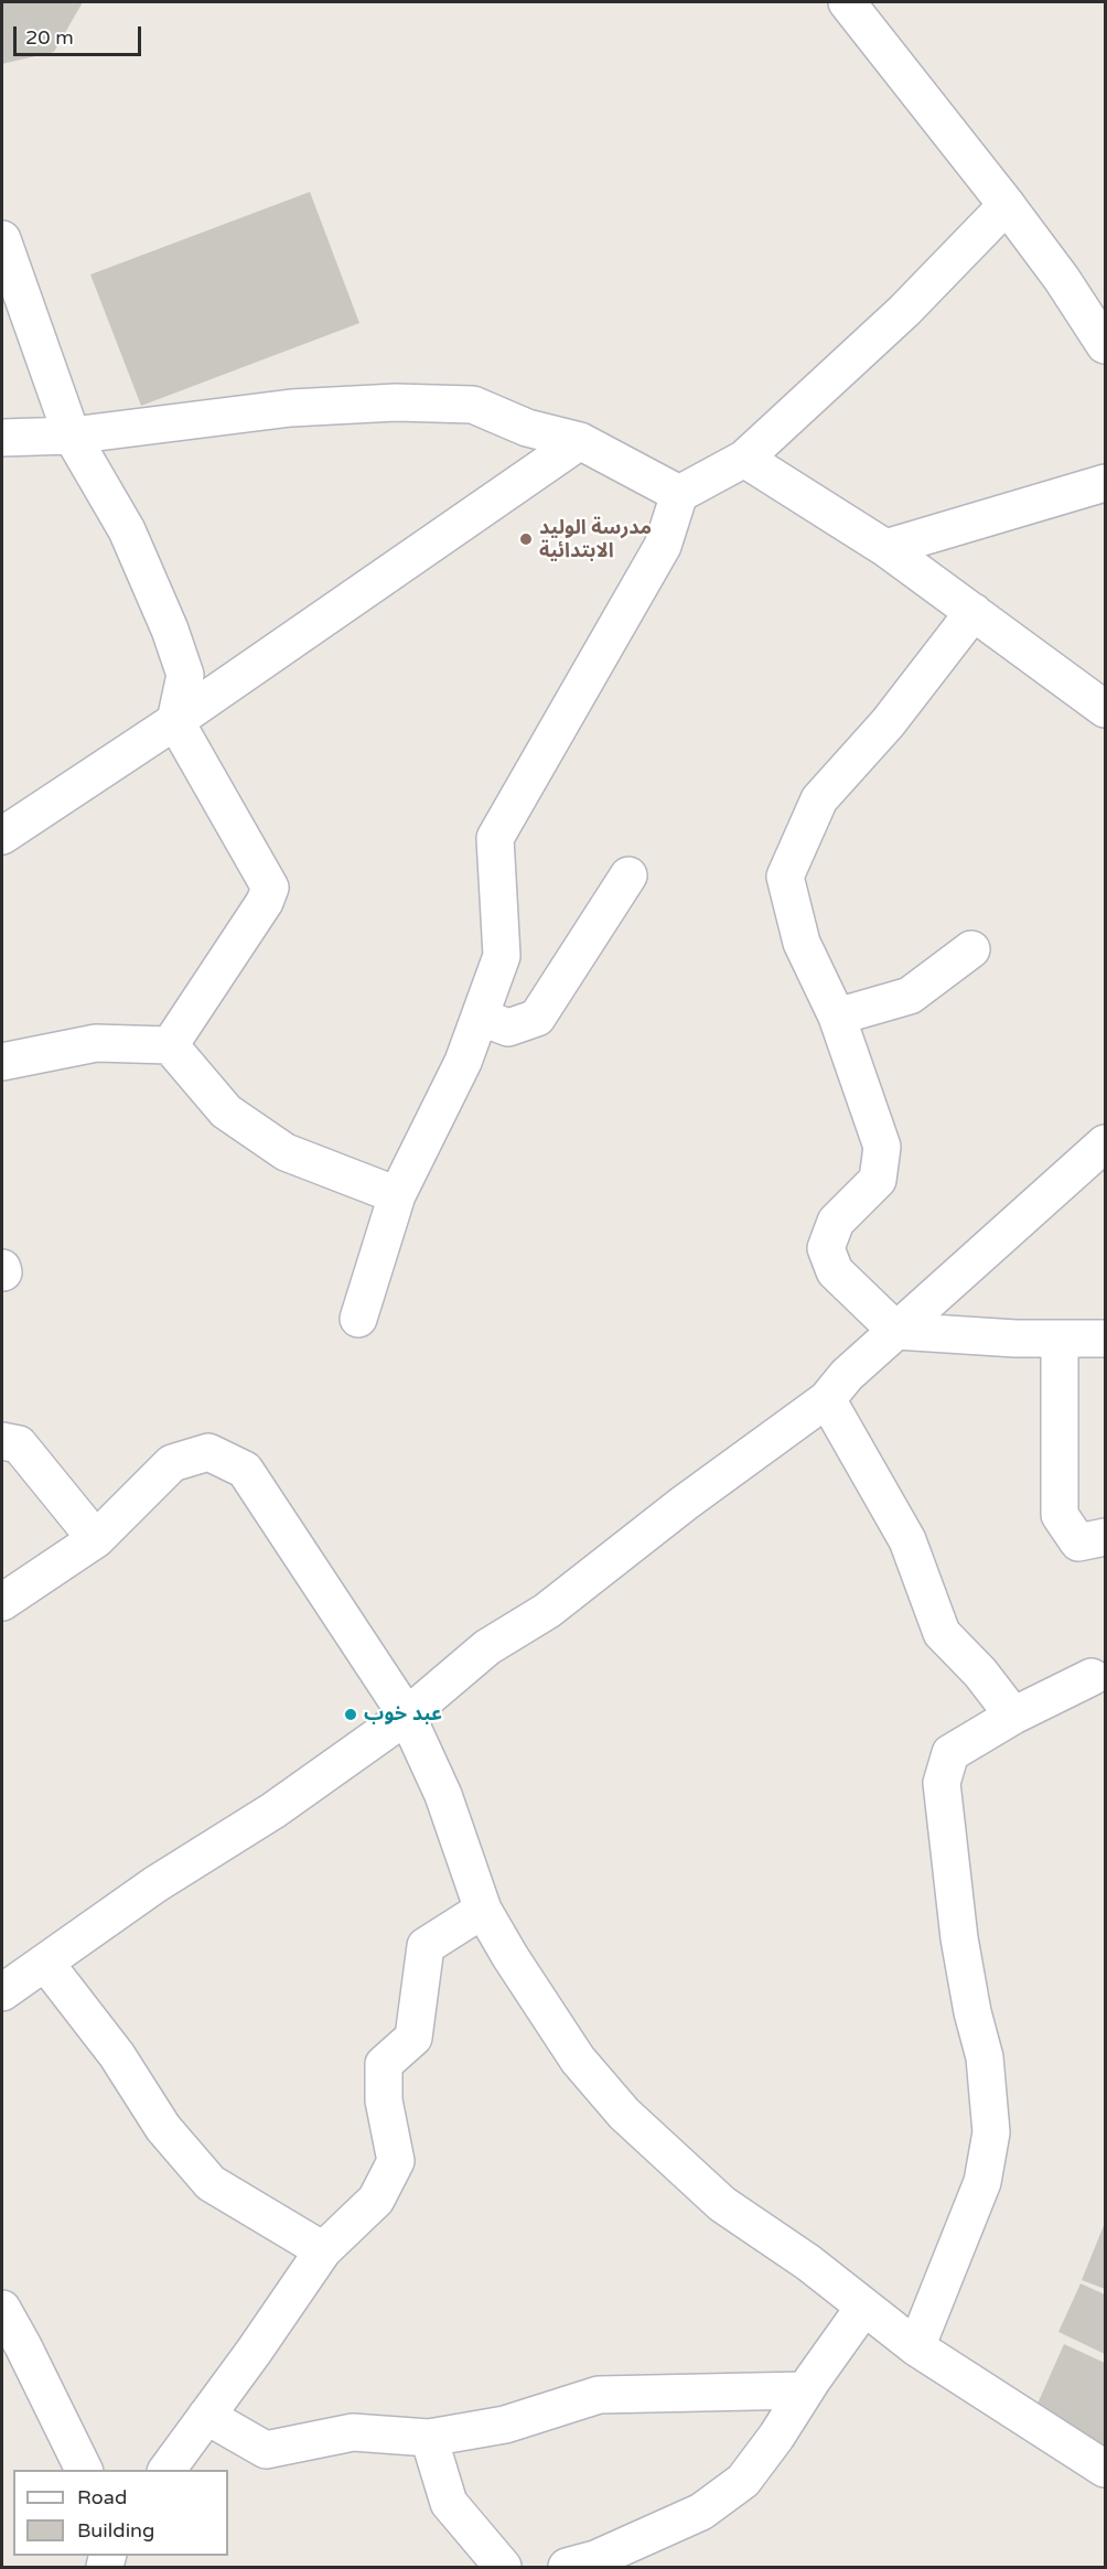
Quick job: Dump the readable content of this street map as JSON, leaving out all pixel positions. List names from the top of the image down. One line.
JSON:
{"places":["مدرسة الوليد الابتدائية","عبد خوب"],"legend":["Road","Building"],"scale_bar":"20 m"}
